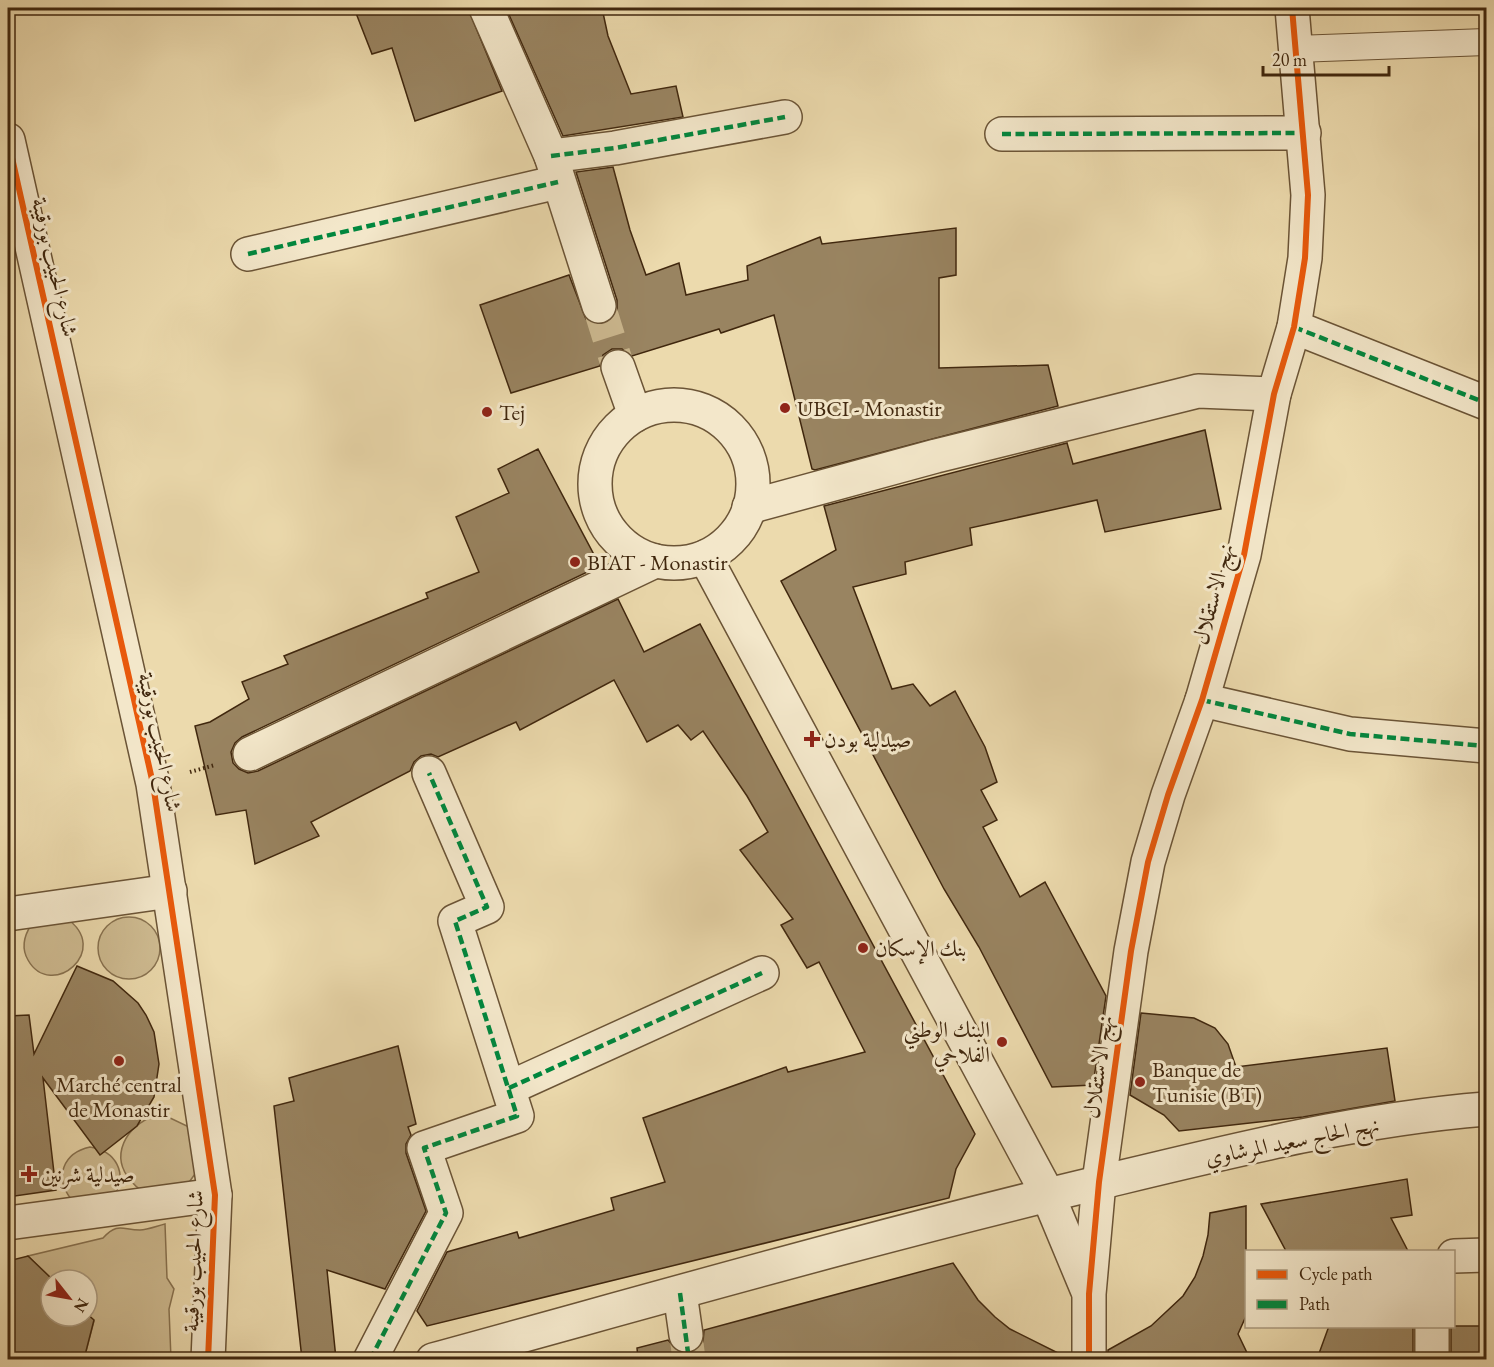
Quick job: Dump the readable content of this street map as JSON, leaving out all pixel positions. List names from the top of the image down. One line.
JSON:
{"streets":{"street":["شارع الحبيب بورقيبة","نهج الاستقلال","نهج الحاج سعيد المرشاوي"]},"crossings":[["نهج الاستقلال","نهج الحاج سعيد المرشاوي"]],"places":{"other":["UBCI - Monastir","Tej","BIAT - Monastir","بنك الإسكان","البنك الوطني الفلاحي","Marché central de Monastir","Banque de Tunisie (BT)"],"health":["صيدلية بودن","صيدلية شرنين"]},"legend":["Cycle path","Path"],"scale_bar":"20 m","north":"bottom right"}
